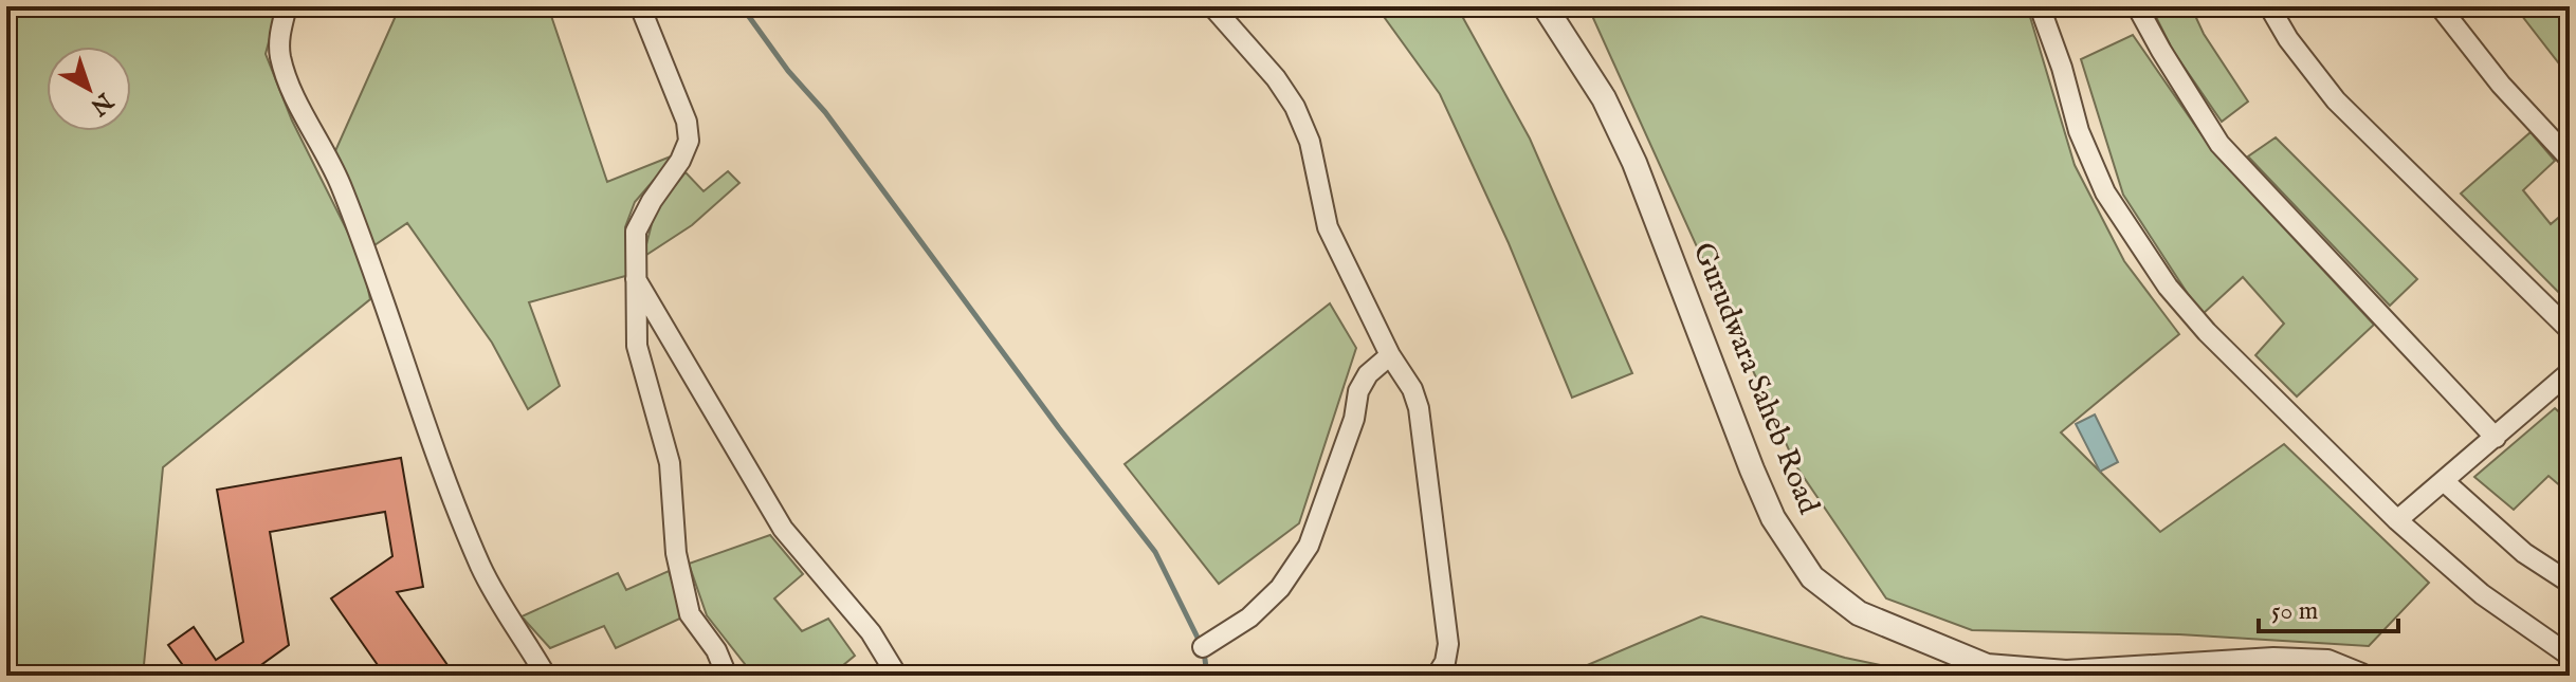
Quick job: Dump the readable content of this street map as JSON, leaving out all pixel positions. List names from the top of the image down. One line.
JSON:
{"streets":{"street":["Gurudwara Saheb Road"]},"scale_bar":"50 m","north":"bottom right"}
